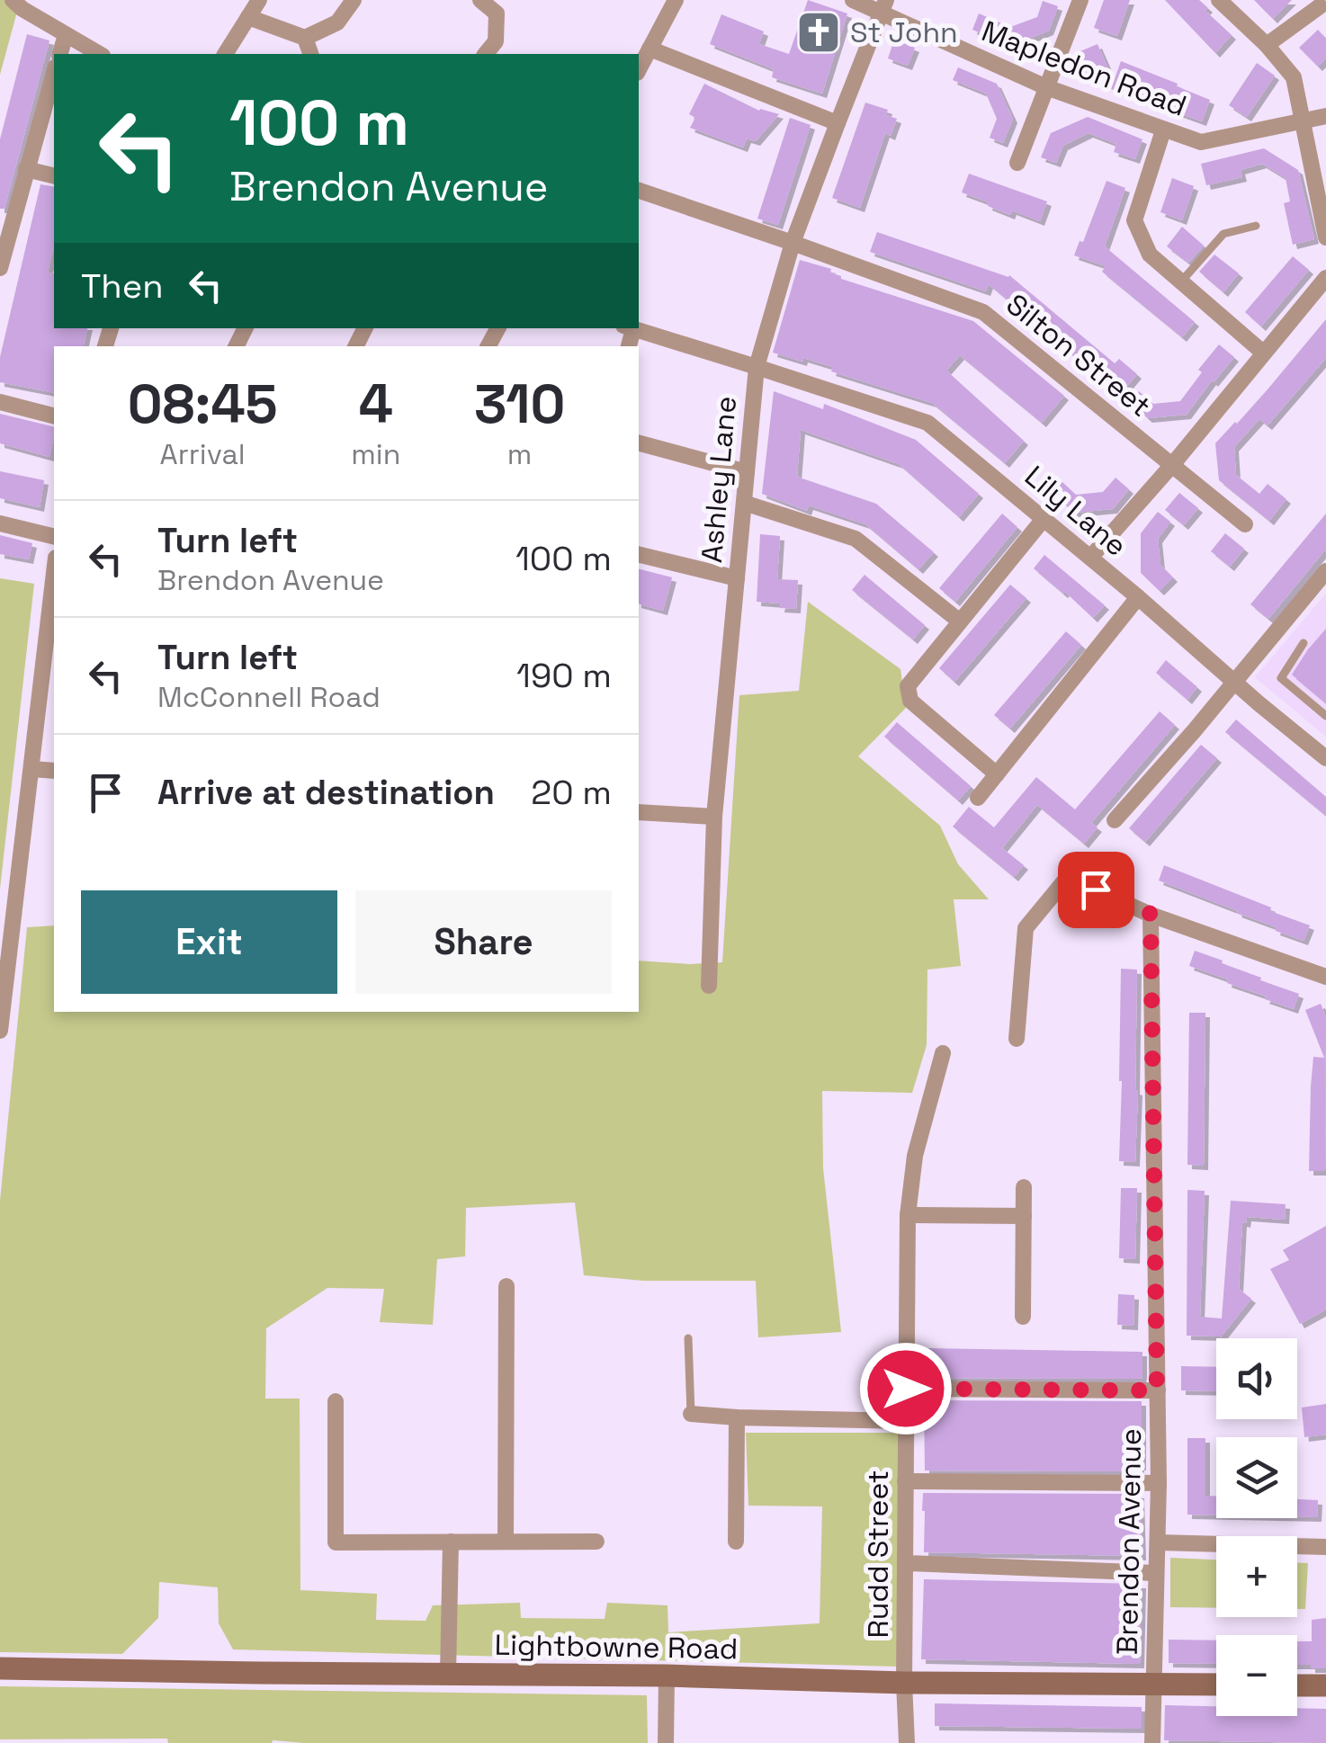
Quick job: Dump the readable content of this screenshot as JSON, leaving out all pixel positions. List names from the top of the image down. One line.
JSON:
{"streets":{"main road":["Lightbowne Road"],"street":["Mapledon Road","Silton Street","Ashley Lane","Lily Lane","Brendon Avenue","Rudd Street"]},"crossings":[["Mapledon Road","Ashley Lane"],["Silton Street","Ashley Lane"],["Ashley Lane","Lily Lane"],["Brendon Avenue","Lightbowne Road"],["Rudd Street","Lightbowne Road"]],"places":{"church":["St John"]},"page":{"turn":["100 m","Brendon Avenue"],"then":"Then","eta":["08:45","Arrival","4","min","310","m"],"list":[{"name":"Turn left","note":"Brendon Avenue","value":"100 m"},{"name":"Turn left","note":"McConnell Road","value":"190 m"},{"name":"Arrive at destination","value":"20 m"}],"buttons":["Exit","Share"],"map_buttons":["+","−"]}}
